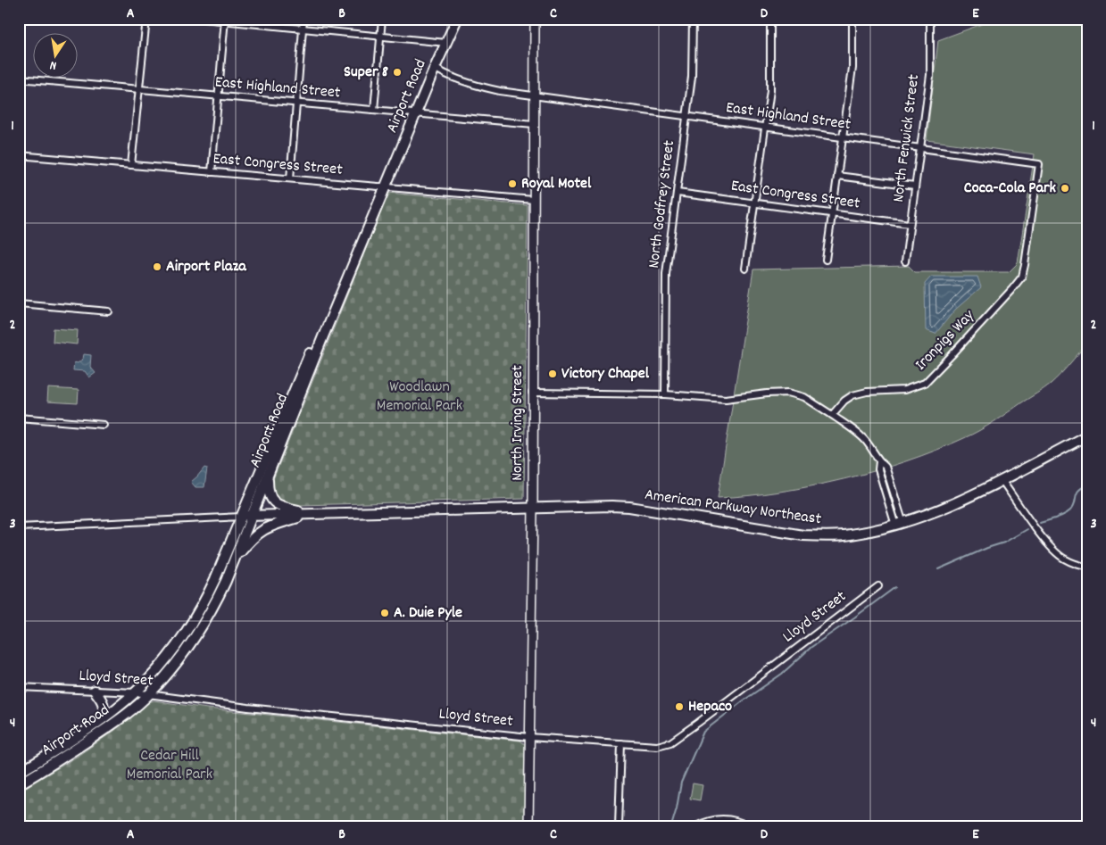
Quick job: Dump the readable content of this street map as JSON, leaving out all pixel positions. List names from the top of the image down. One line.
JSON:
{"streets":{"main road":["Airport Road","American Parkway Northeast"],"street":["East Highland Street","North Fenwick Street","East Congress Street","North Godfrey Street","Ironpigs Way","North Irving Street","Lloyd Street"]},"crossings":[["East Highland Street","Airport Road"],["East Highland Street","North Fenwick Street"],["East Highland Street","North Godfrey Street"],["East Highland Street","Ironpigs Way"],["East Highland Street","North Irving Street"],["Airport Road","East Congress Street"],["Airport Road","Lloyd Street"],["North Fenwick Street","East Congress Street"],["East Congress Street","North Godfrey Street"],["East Congress Street","North Irving Street"],["North Irving Street","American Parkway Northeast"],["North Irving Street","Lloyd Street"]],"parks":["Woodlawn Memorial Park","Cedar Hill Memorial Park"],"places":["Super 8","Royal Motel","Coca-Cola Park","Airport Plaza","Victory Chapel","A. Duie Pyle","Hepaco"],"north":"bottom","grid":{"columns":["A","B","C","D","E"],"rows":["1","2","3","4"]}}
